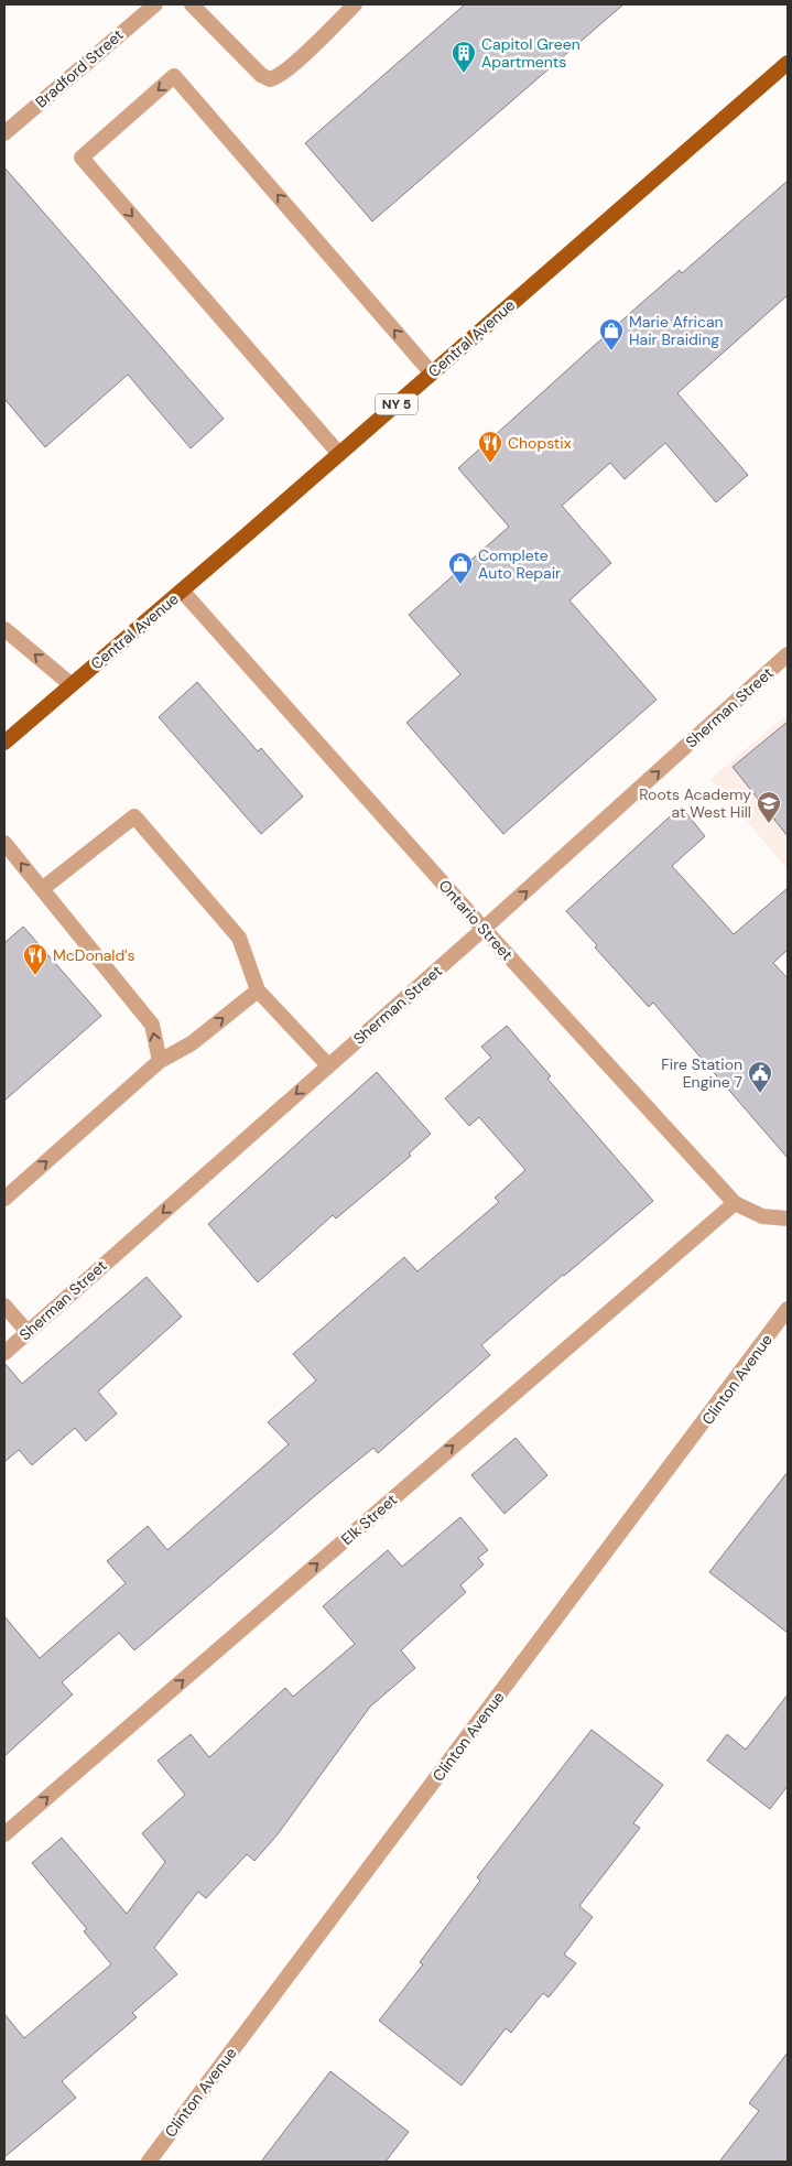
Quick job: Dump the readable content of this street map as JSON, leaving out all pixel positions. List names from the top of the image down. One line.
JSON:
{"streets":{"main road":["Central Avenue","NY 5"],"street":["Bradford Street","Sherman Street","Ontario Street","Clinton Avenue","Elk Street"]},"crossings":[["Central Avenue","Ontario Street"],["Sherman Street","Ontario Street"],["Ontario Street","Elk Street"]],"one_way":["Elk Street"],"places":{"building":["Capitol Green Apartments"],"shop":["Marie African Hair Braiding","Complete Auto Repair"],"restaurant":["Chopstix","McDonald's"],"school or university":["Roots Academy at West Hill"],"public building":["Fire Station Engine 7"]}}
